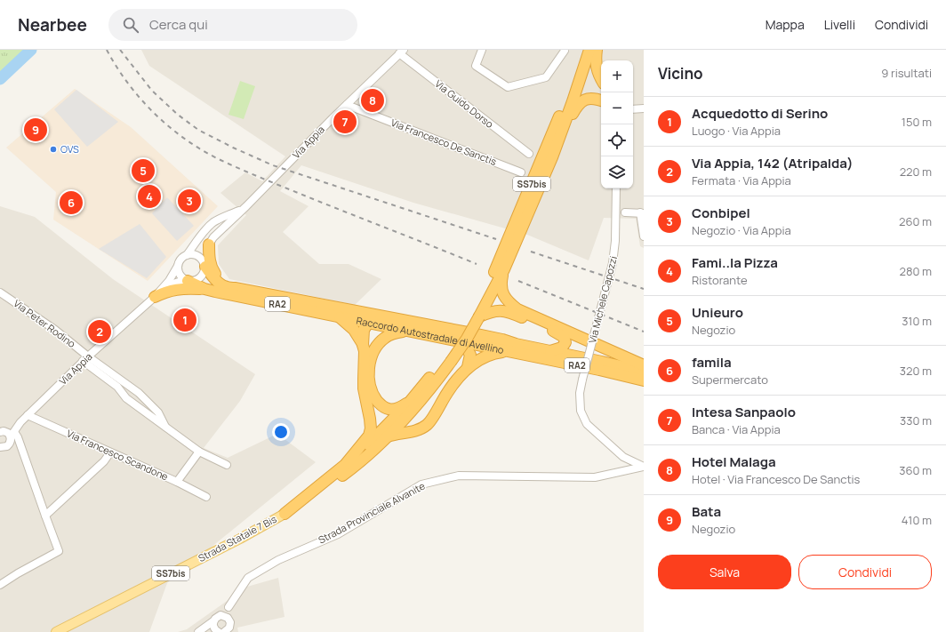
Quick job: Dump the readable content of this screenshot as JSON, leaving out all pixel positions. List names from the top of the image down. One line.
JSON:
{"streets":{"highway":["SS7bis","RA2","Raccordo Autostradale di Avellino"],"main road":["Strada Statale 7 Bis"],"street":["Via Guido Dorso","Via Appia","Via Francesco De Sanctis","Via Michele Capozzi","Via Peter Rodino","Via Francesco Scandone","Strada Provinciale Alvanite"]},"crossings":[["Via Guido Dorso","Via Appia"],["Via Appia","Via Francesco De Sanctis"],["Via Appia","Via Peter Rodino"],["Via Appia","Via Francesco Scandone"],["SS7bis","Strada Statale 7 Bis"],["Via Michele Capozzi","Strada Provinciale Alvanite"]],"places":["OVS"],"page":{"header":"Nearbee","search":"Cerca qui","nav":["Mappa","Livelli","Condividi"],"heading":["Vicino","9 risultati"],"map_buttons":["+","−"],"pins":["8","7","9","5","4","3","6","1","2"],"list":[{"mark":"1","name":"Acquedotto di Serino","note":"Luogo · Via Appia","value":"150 m"},{"mark":"2","name":"Via Appia, 142 (Atripalda)","note":"Fermata · Via Appia","value":"220 m"},{"mark":"3","name":"Conbipel","note":"Negozio · Via Appia","value":"260 m"},{"mark":"4","name":"Fami..la Pizza","note":"Ristorante","value":"280 m"},{"mark":"5","name":"Unieuro","note":"Negozio","value":"310 m"},{"mark":"6","name":"famila","note":"Supermercato","value":"320 m"},{"mark":"7","name":"Intesa Sanpaolo","note":"Banca · Via Appia","value":"330 m"},{"mark":"8","name":"Hotel Malaga","note":"Hotel · Via Francesco De Sanctis","value":"360 m"},{"mark":"9","name":"Bata","note":"Negozio","value":"410 m"}],"buttons":["Salva","Condividi"]}}
